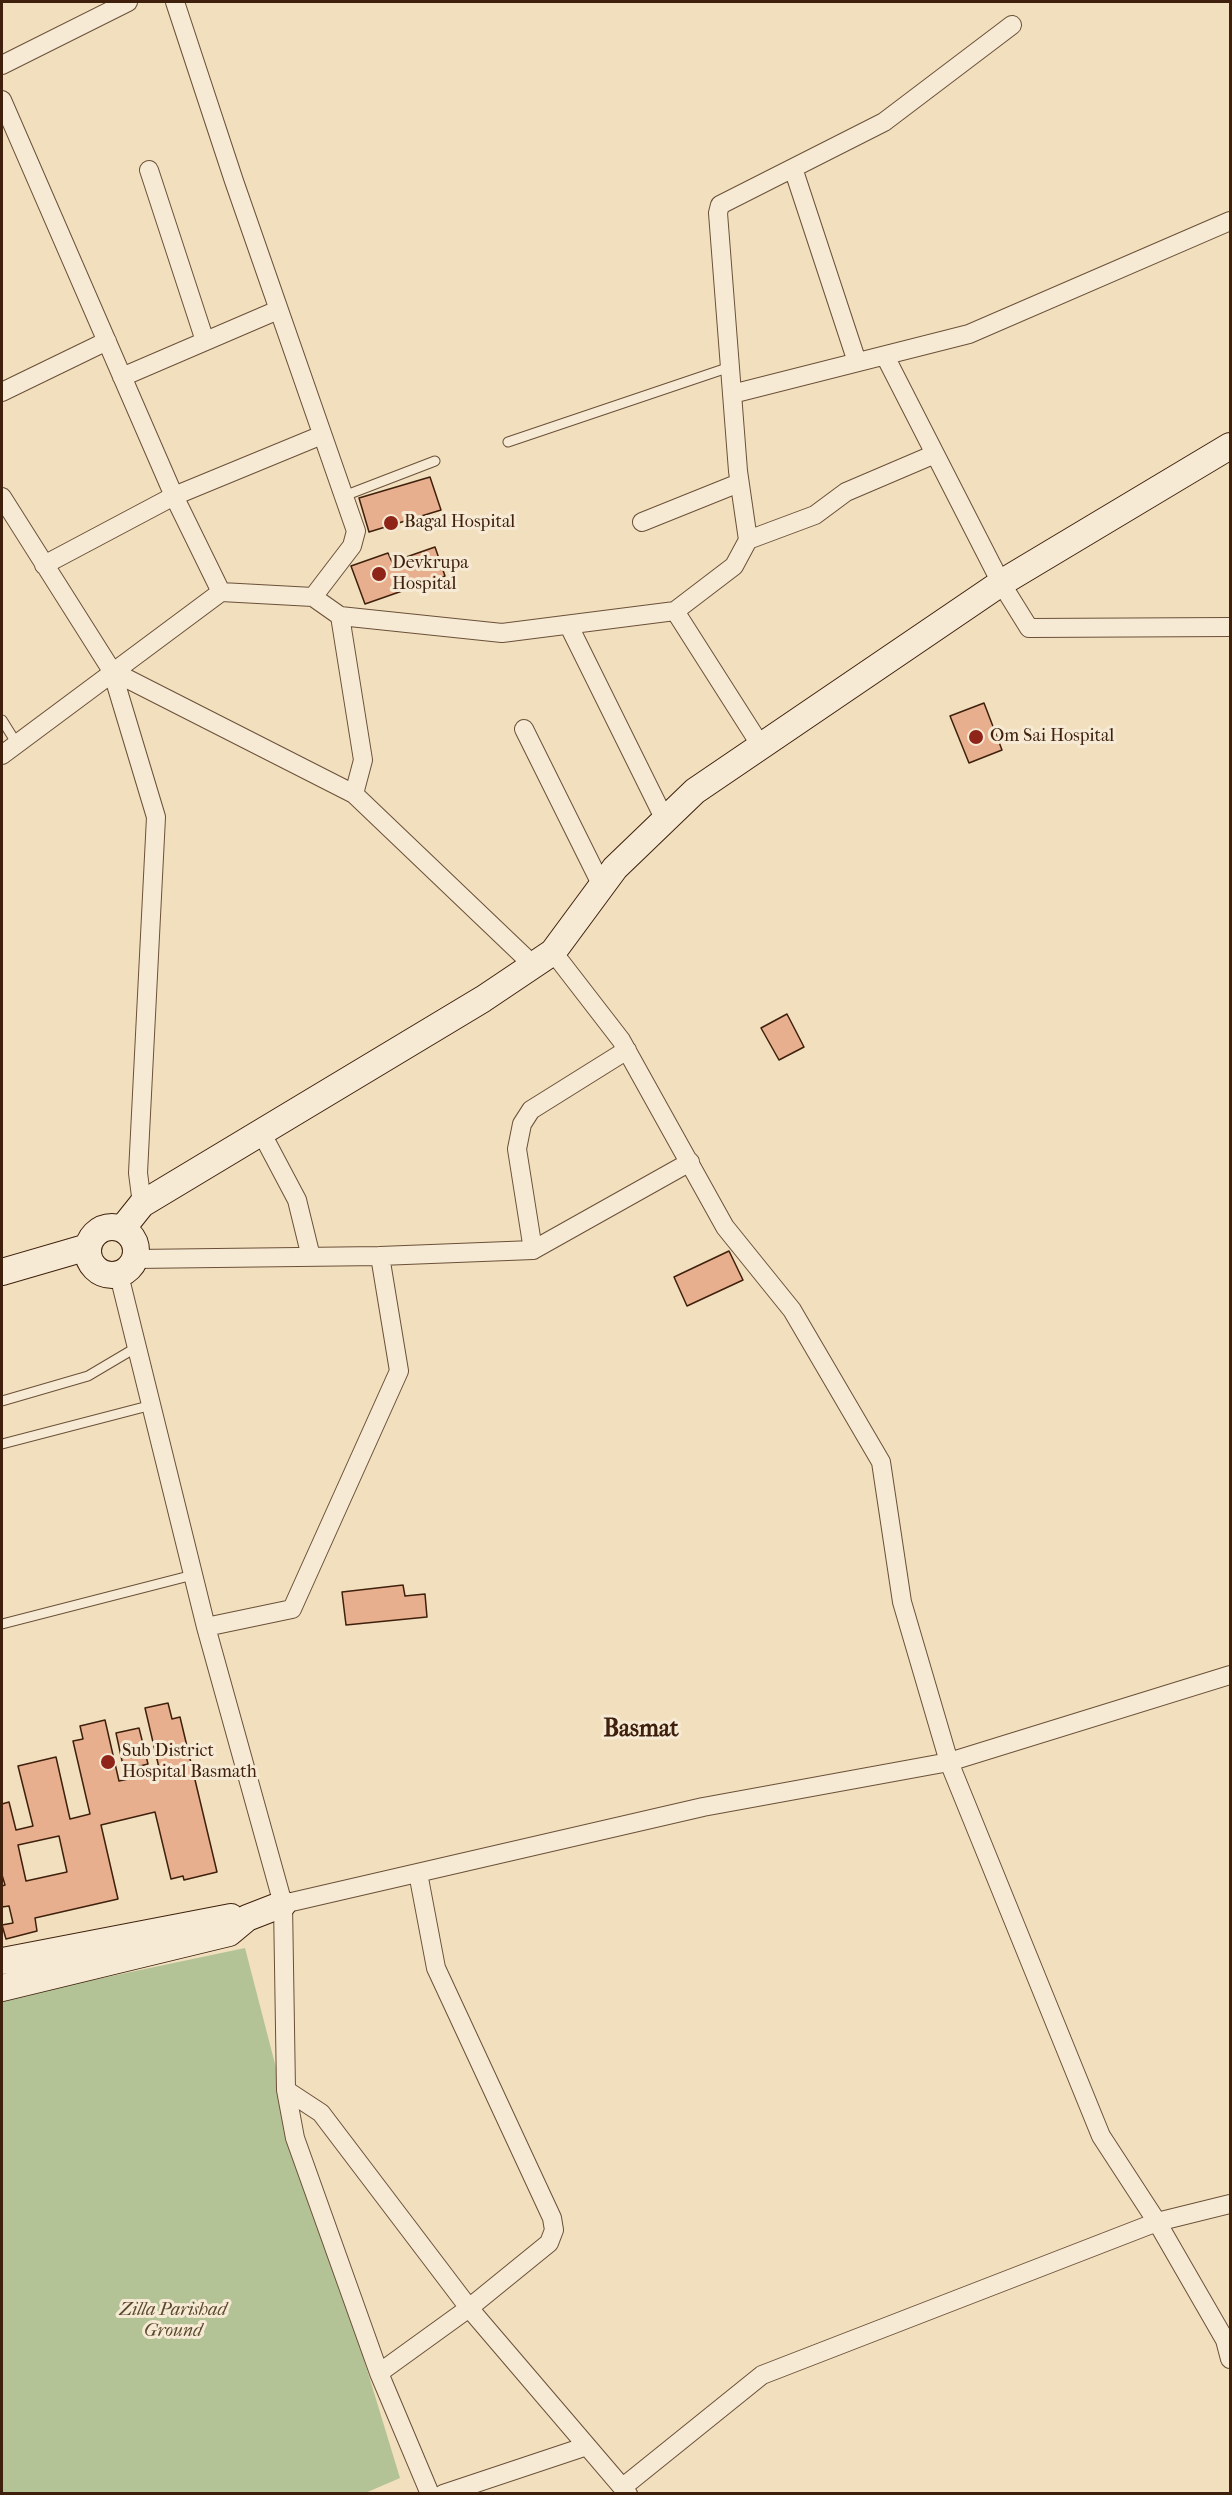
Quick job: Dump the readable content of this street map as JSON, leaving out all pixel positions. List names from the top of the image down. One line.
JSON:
{"districts":["Basmat"],"parks":["Zilla Parishad Ground"],"places":["Bagal Hospital","Devkrupa Hospital","Om Sai Hospital","Sub District Hospital Basmath"]}
